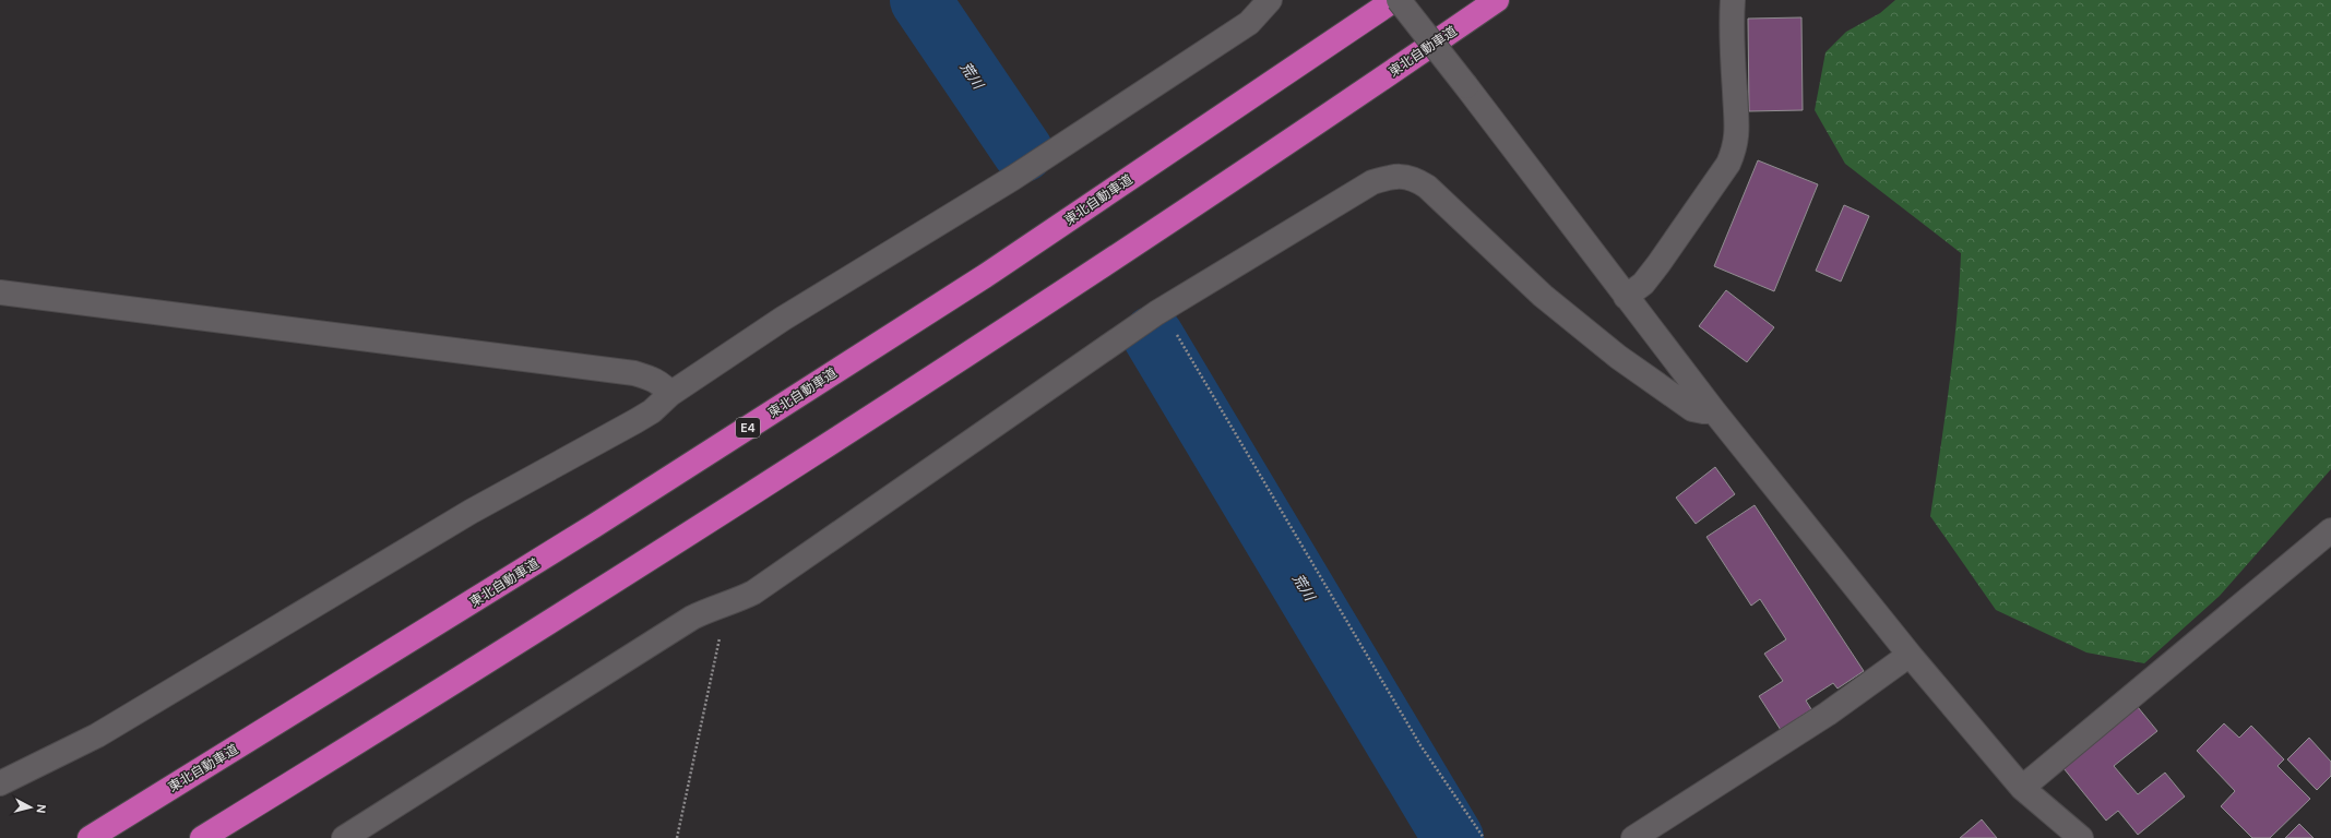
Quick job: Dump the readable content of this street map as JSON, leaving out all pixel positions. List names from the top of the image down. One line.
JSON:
{"streets":{"highway":["東北自動車道","E4"]},"water":["荒川"],"north":"right"}
